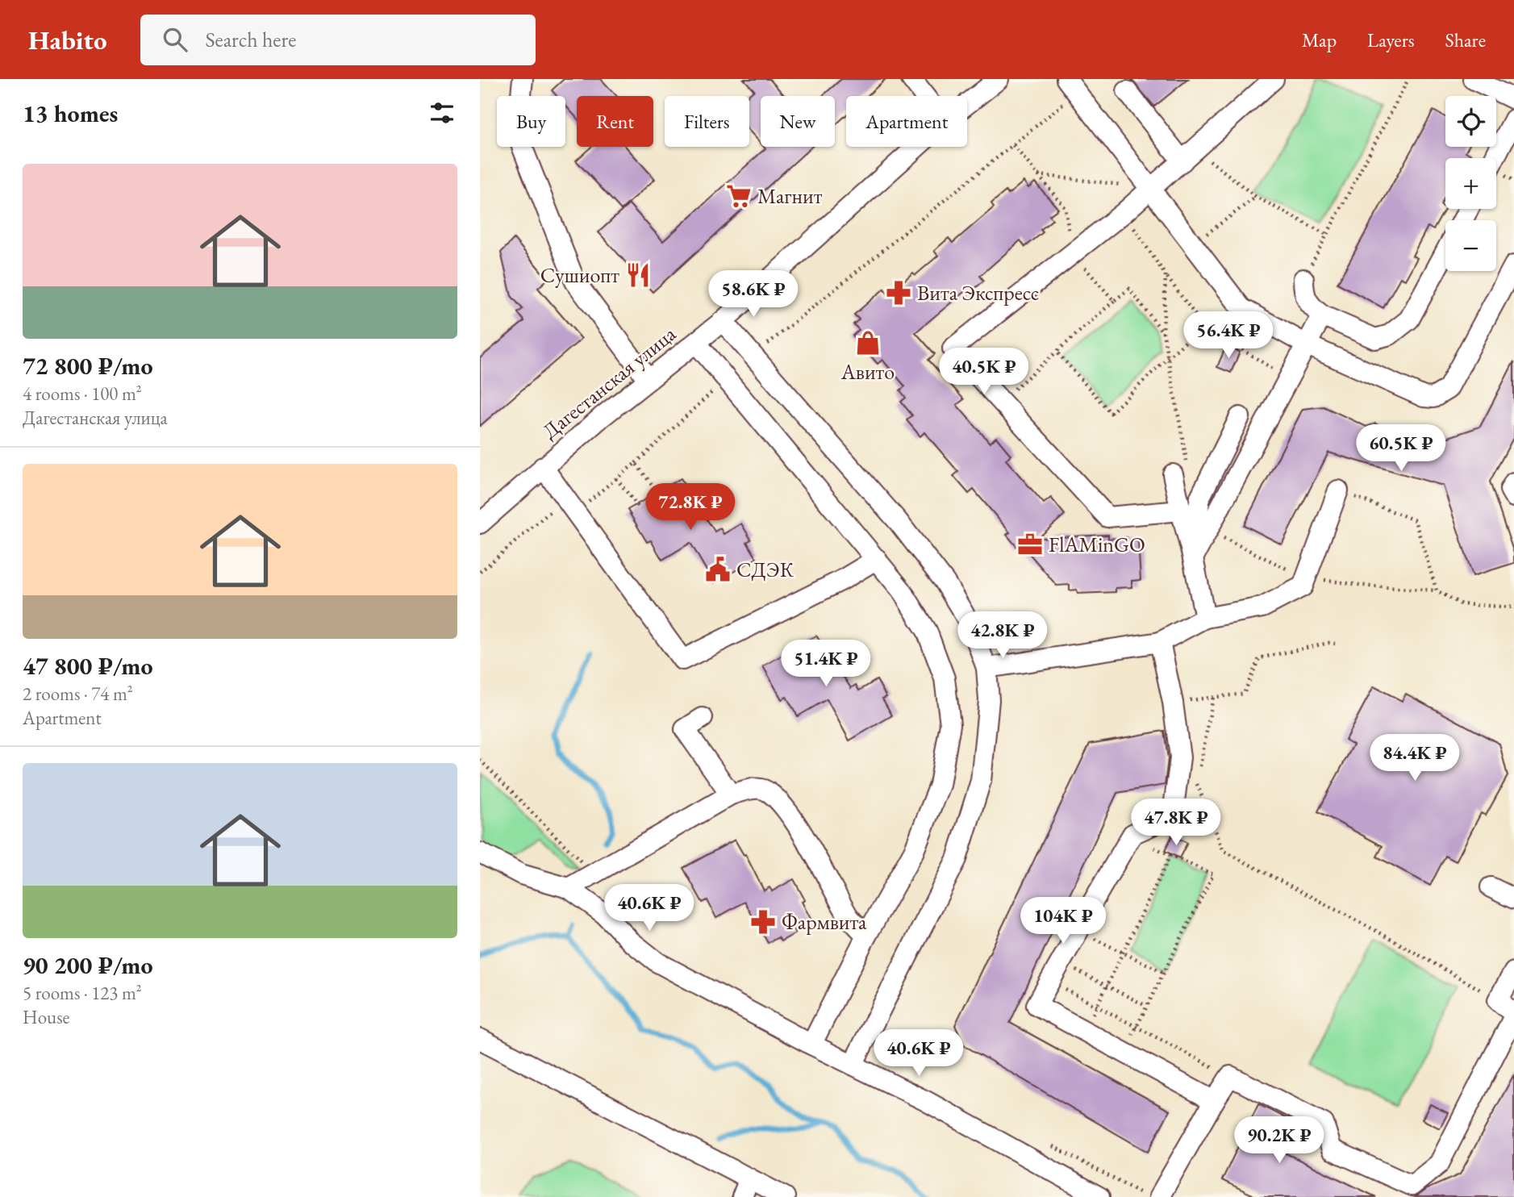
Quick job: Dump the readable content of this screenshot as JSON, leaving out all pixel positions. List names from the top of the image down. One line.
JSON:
{"streets":{"street":["Дагестанская улица"]},"places":{"supermarket":["Магнит"],"restaurant":["Сушиопт"],"pharmacy":["Вита Экспресс","Фармвита"],"shop":["Авито"],"office":["FlAMinGO"],"public building":["СДЭК"]},"page":{"header":"Habito","search":"Search here","nav":["Map","Layers","Share"],"heading":"13 homes","map_buttons":["+","−"],"chip":["Buy","Rent","Filters","New","Apartment"],"list":[{"name":"72 800 ₽/mo","note":"4 rooms · 100 m² · Дагестанская улица"},{"name":"47 800 ₽/mo","note":"2 rooms · 74 m² · Apartment"},{"name":"90 200 ₽/mo","note":"5 rooms · 123 m² · House"}],"price":["58.6K ₽","56.4K ₽","40.5K ₽","60.5K ₽","72.8K ₽","42.8K ₽","51.4K ₽","84.4K ₽","47.8K ₽","40.6K ₽","104K ₽","40.6K ₽","90.2K ₽"]}}
